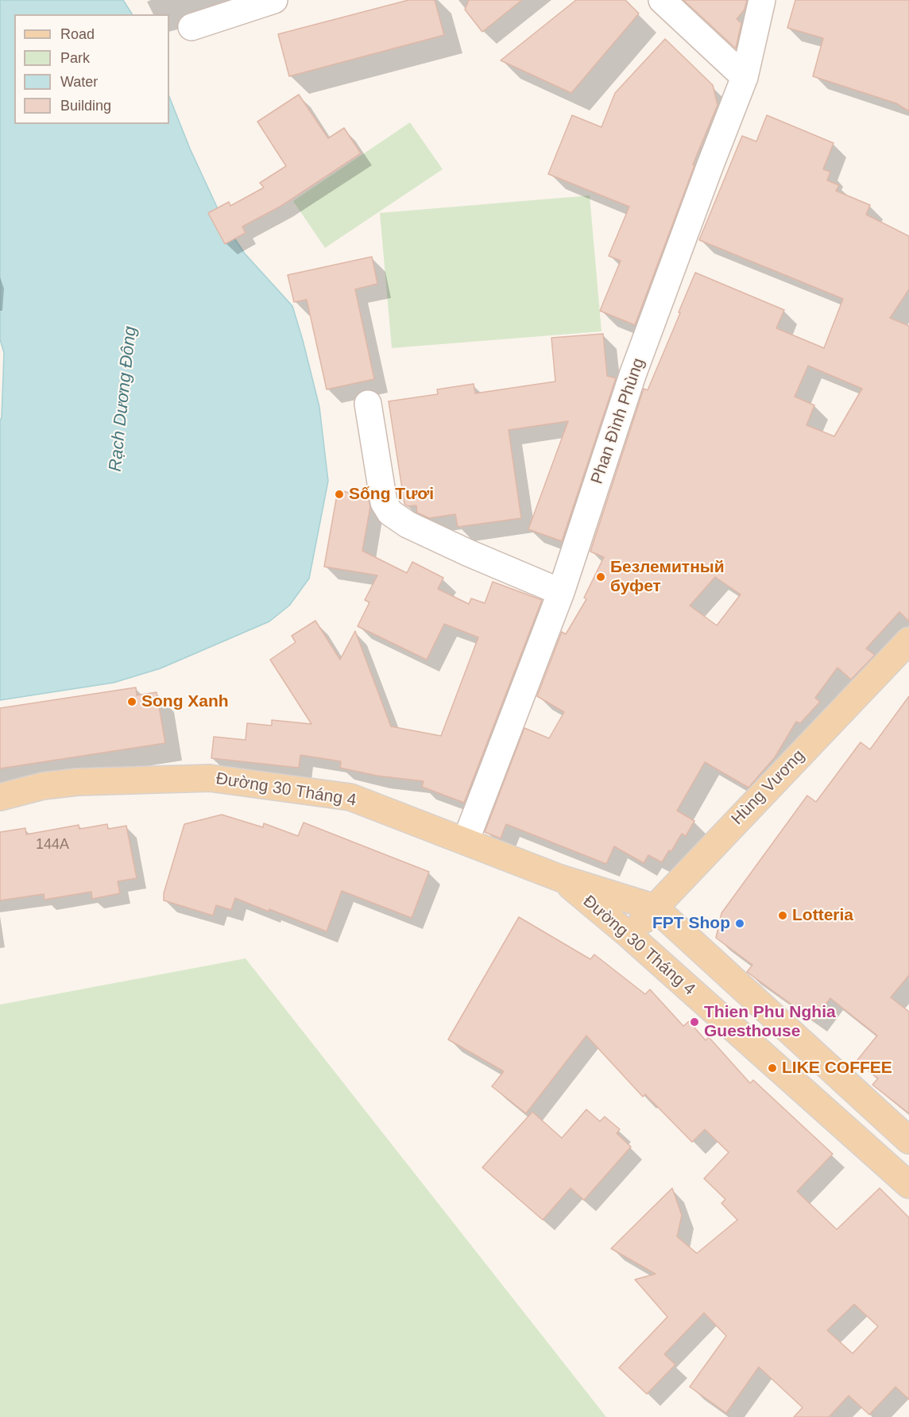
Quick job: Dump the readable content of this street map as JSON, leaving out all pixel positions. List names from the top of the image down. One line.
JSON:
{"streets":{"main road":["Hùng Vương","Đường 30 Tháng 4"],"street":["Phan Đình Phùng"]},"crossings":[["Phan Đình Phùng","Đường 30 Tháng 4"],["Hùng Vương","Đường 30 Tháng 4"]],"water":["Rạch Dương Đông"],"places":["Sống Tươi","Безлемитный буфет","Song Xanh","Lotteria","FPT Shop","Thien Phu Nghia Guesthouse","LIKE COFFEE"],"house_numbers":["144A"],"legend":["Road","Park","Water","Building"]}
